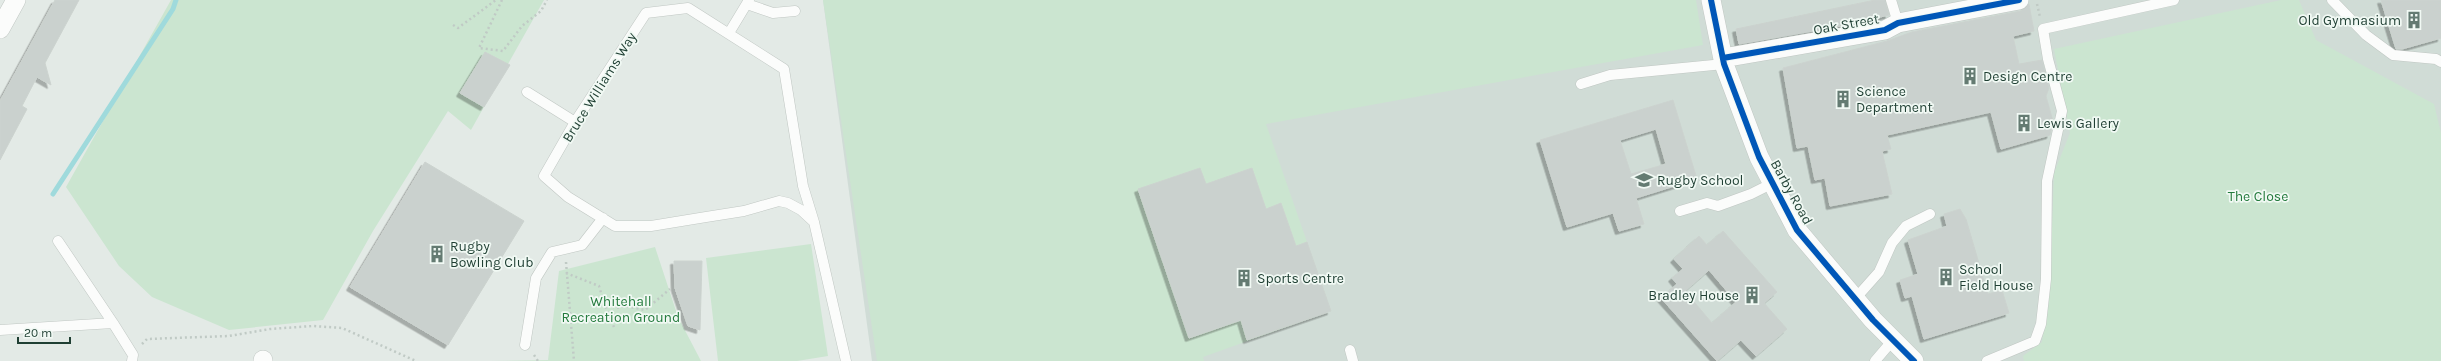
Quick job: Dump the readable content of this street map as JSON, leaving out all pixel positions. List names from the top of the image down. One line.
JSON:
{"streets":{"street":["Oak Street","Barby Road"],"lane":["Bruce Williams Way"]},"crossings":[["Oak Street","Barby Road"]],"parks":["The Close","Whitehall Recreation Ground"],"places":{"building":["Old Gymnasium","Design Centre","Science Department","Lewis Gallery","Rugby Bowling Club","School Field House","Sports Centre","Bradley House"],"school or university":["Rugby School"]},"scale_bar":"20 m"}
